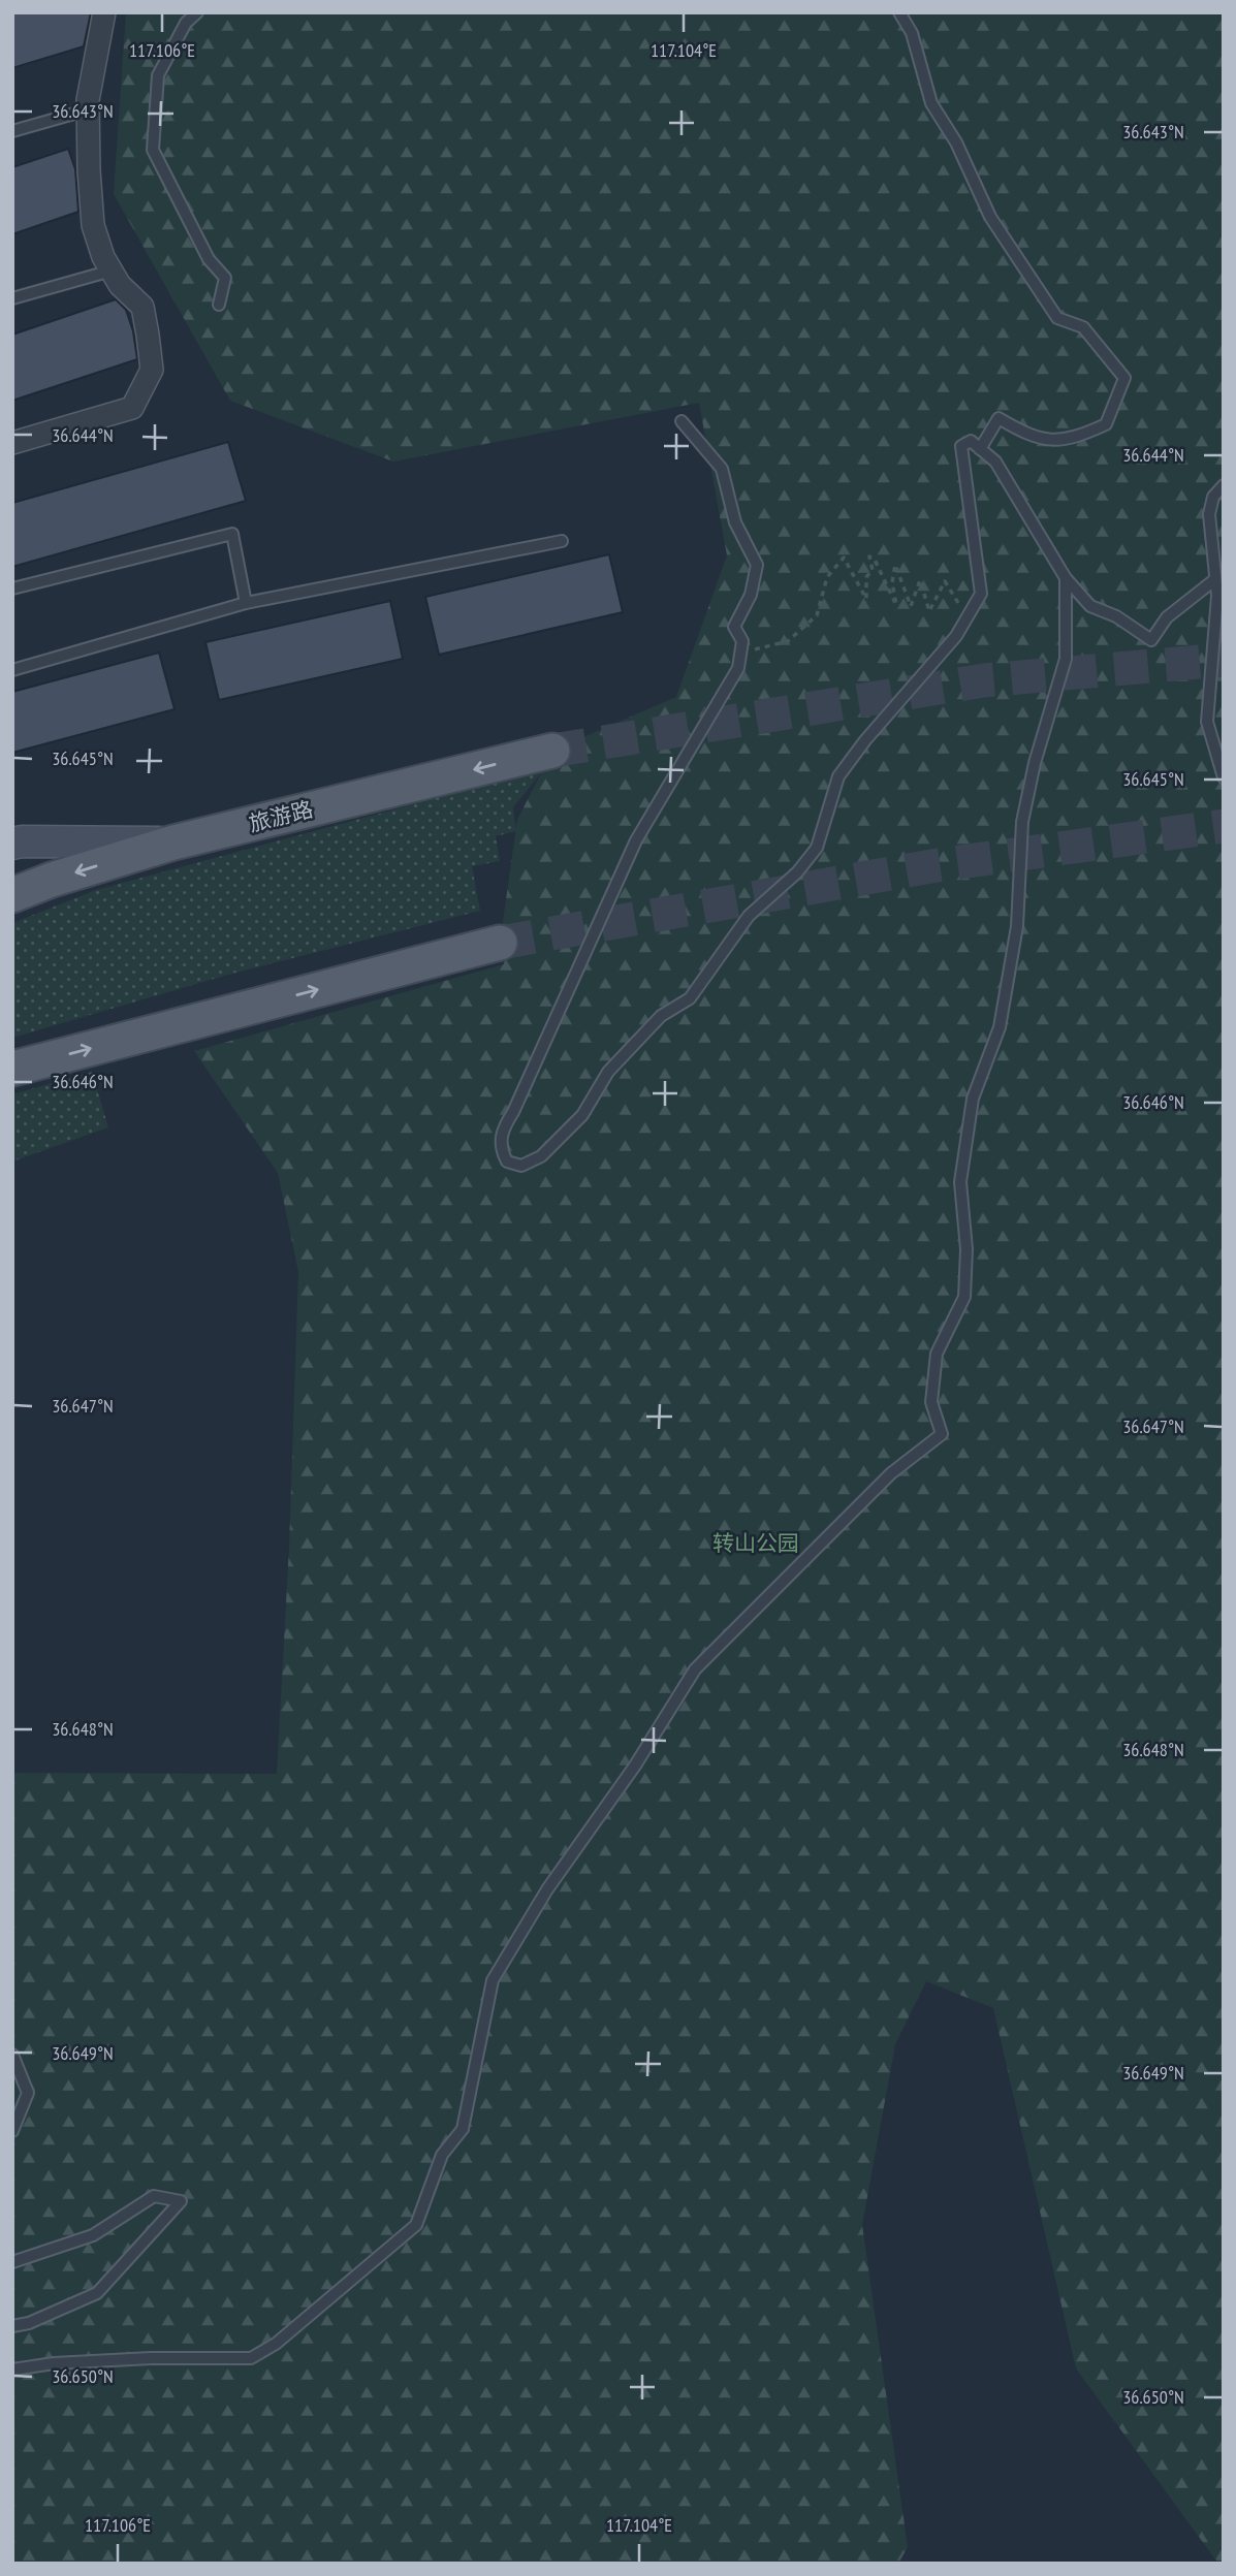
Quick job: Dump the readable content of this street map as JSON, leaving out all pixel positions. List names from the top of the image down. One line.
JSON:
{"streets":{"main road":["旅游路"]},"parks":["转山公园"],"coordinates":["117.106°E","117.104°E","36.643°N","36.644°N","36.645°N","36.646°N","36.647°N","36.648°N","36.649°N","36.650°N"]}
